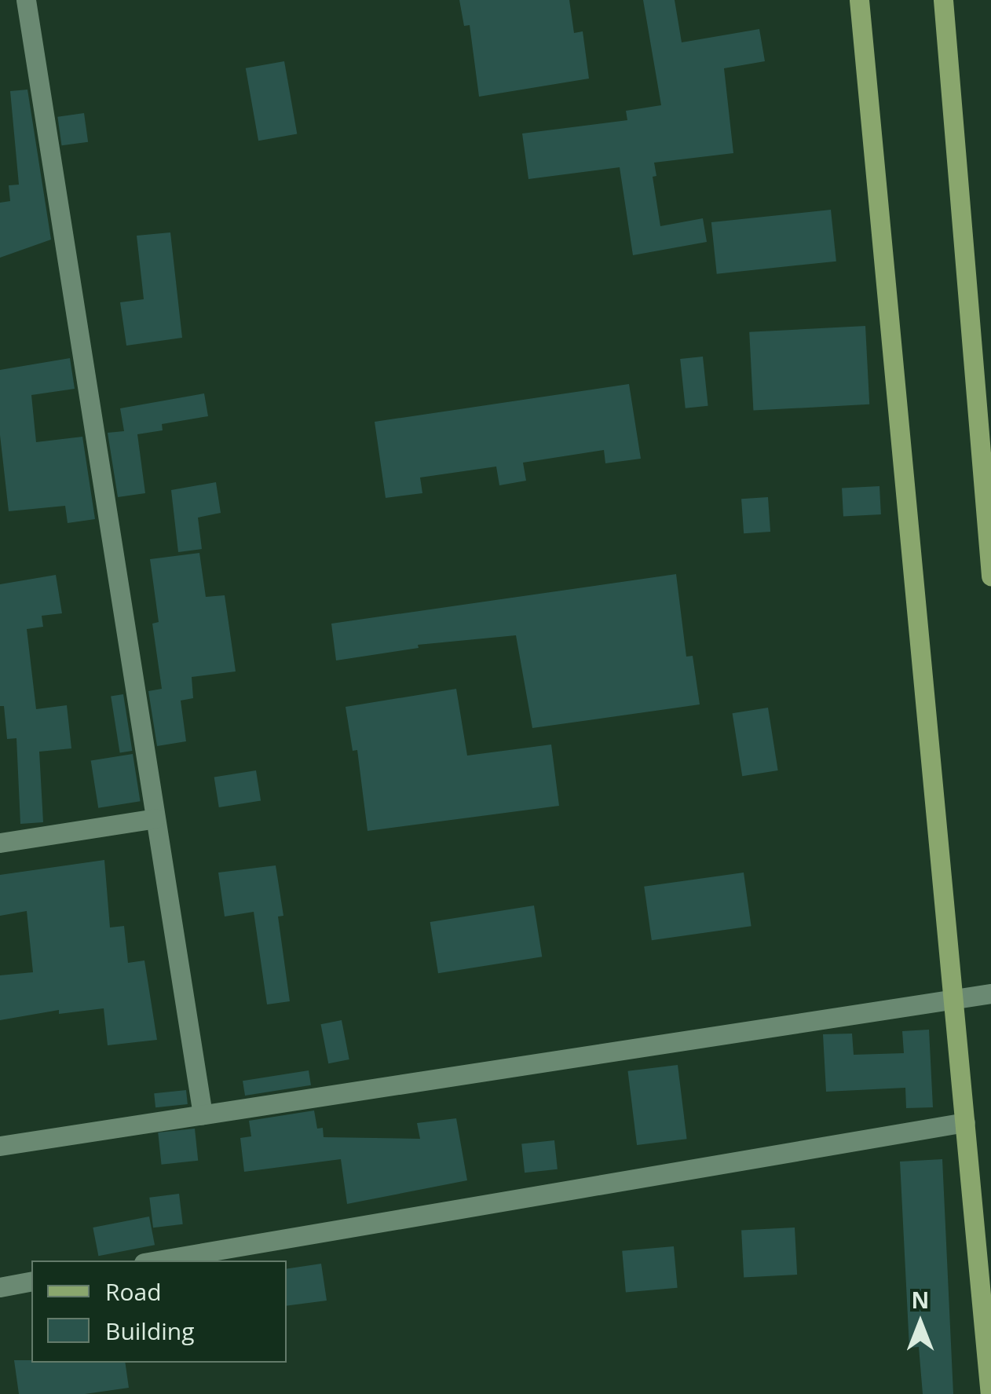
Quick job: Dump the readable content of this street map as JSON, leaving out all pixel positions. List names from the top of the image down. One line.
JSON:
{"legend":["Road","Building"],"north":"top"}
